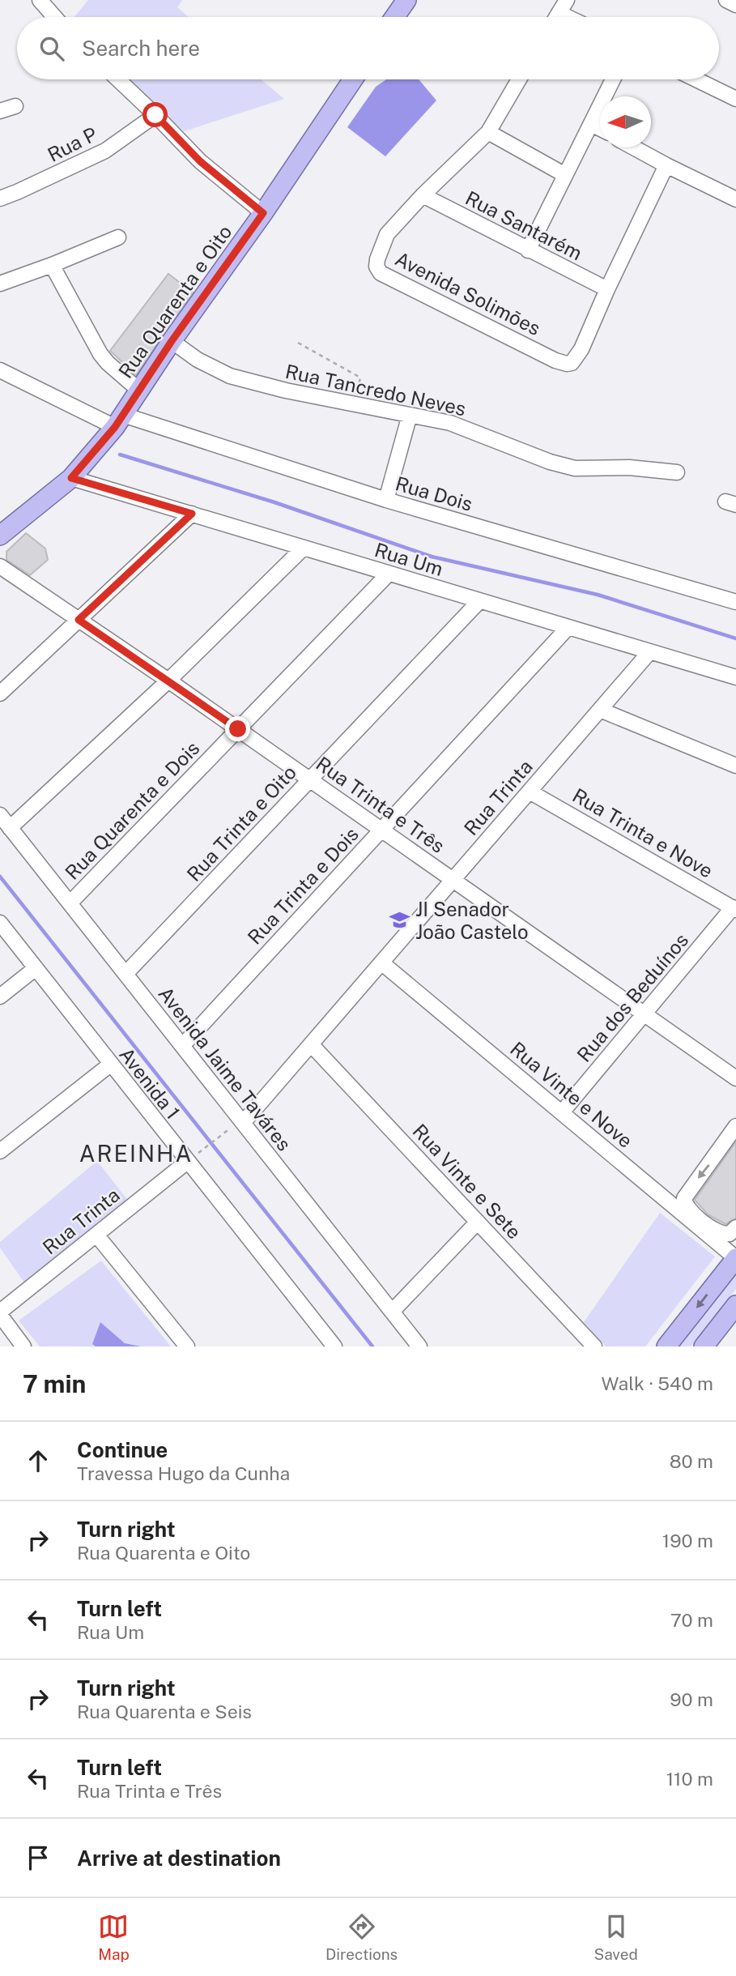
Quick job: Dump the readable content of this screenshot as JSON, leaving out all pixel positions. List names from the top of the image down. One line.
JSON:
{"streets":{"main road":["Rua Quarenta e Oito"],"street":["Rua P","Rua Santarém","Avenida Solimões","Rua Tancredo Neves","Rua Dois","Rua Um","Rua Trinta","Rua Trinta e Três","Rua Quarenta e Dois","Rua Trinta e Oito","Rua Trinta e Nove","Rua Trinta e Dois","Rua dos Beduínos","Avenida Jaime Taváres","Avenida 1","Rua Vinte e Nove","Rua Vinte e Sete"]},"crossings":[["Rua Santarém","Avenida Solimões"],["Rua Quarenta e Oito","Rua Tancredo Neves"],["Rua Quarenta e Oito","Rua Dois"],["Rua Quarenta e Oito","Rua Um"],["Rua Um","Rua Trinta"],["Rua Um","Rua Quarenta e Dois"],["Rua Um","Rua Trinta e Oito"],["Rua Um","Rua Trinta e Dois"],["Rua Trinta","Rua Trinta e Três"],["Rua Trinta","Rua Trinta e Nove"],["Rua Trinta","Avenida Jaime Taváres"],["Rua Trinta","Avenida 1"],["Rua Trinta","Rua Vinte e Nove"],["Rua Trinta","Rua Vinte e Sete"],["Rua Trinta e Três","Rua Quarenta e Dois"],["Rua Trinta e Três","Rua Trinta e Oito"],["Rua Trinta e Três","Rua Trinta e Dois"],["Rua Trinta e Três","Rua dos Beduínos"],["Rua Quarenta e Dois","Avenida Jaime Taváres"],["Rua Trinta e Oito","Avenida Jaime Taváres"],["Rua Trinta e Nove","Rua dos Beduínos"],["Rua Trinta e Dois","Avenida Jaime Taváres"],["Rua dos Beduínos","Rua Vinte e Nove"]],"districts":["AREINHA"],"places":{"school or university":["JI Senador João Castelo"]},"north":"left","page":{"search":"Search here","heading":["7 min","Walk · 540 m"],"list":[["Continue","Travessa Hugo da Cunha","80 m"],["Turn right","Rua Quarenta e Oito","190 m"],["Turn left","Rua Um","70 m"],["Turn right","Rua Quarenta e Seis","90 m"],["Turn left","Rua Trinta e Três","110 m"],"Arrive at destination"],"nav":["Map","Directions","Saved"]}}
